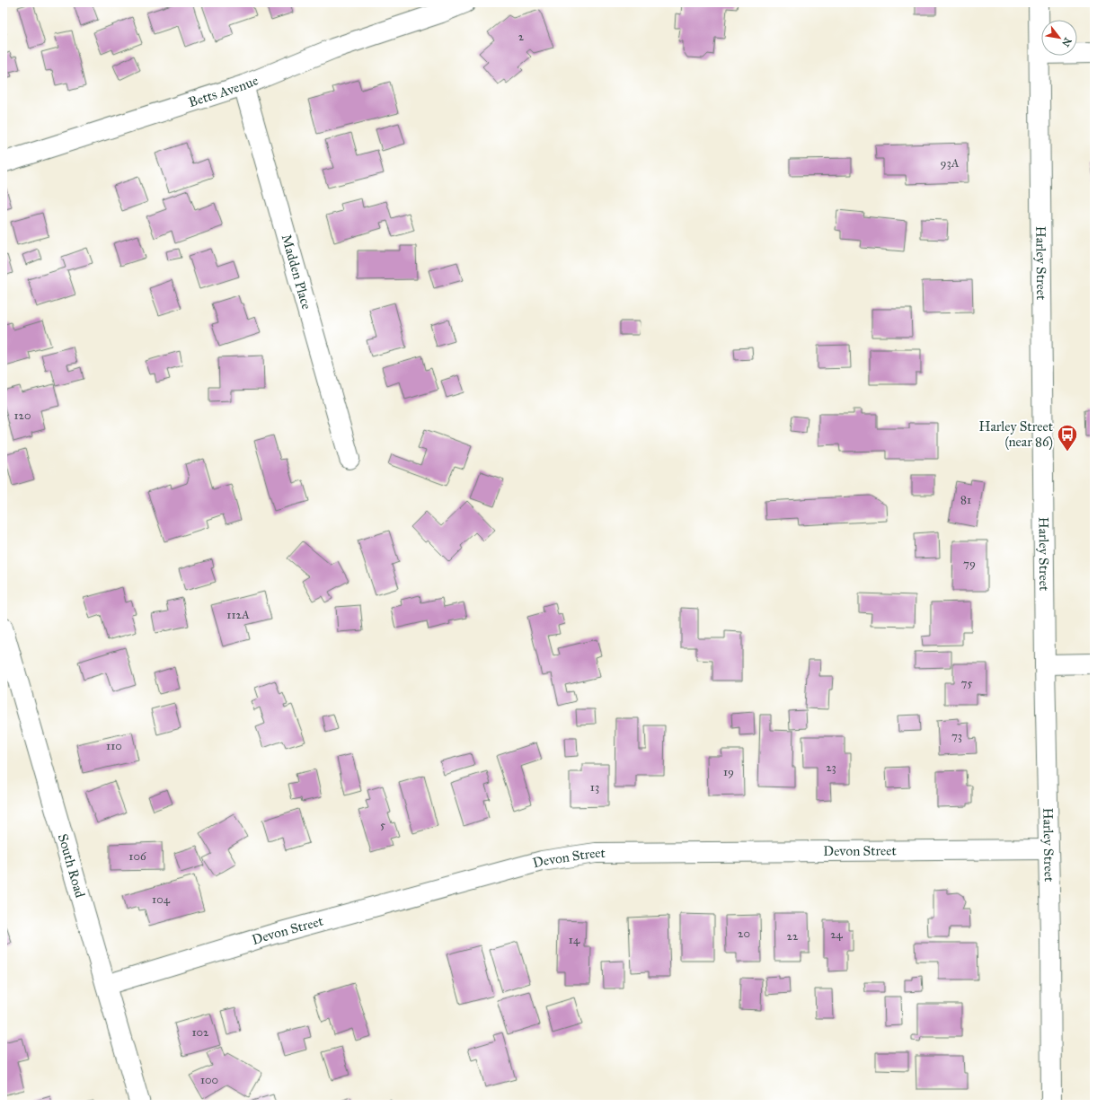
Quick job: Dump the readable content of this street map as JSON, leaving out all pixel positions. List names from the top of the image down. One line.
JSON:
{"streets":{"street":["Betts Avenue","Harley Street","Madden Place","Devon Street","South Road"]},"crossings":[["Betts Avenue","Madden Place"],["Harley Street","Devon Street"],["Devon Street","South Road"]],"places":{"bus stop":["Harley Street (near 86)"]},"house_numbers":["2","93A","120","81","79","112A","75","73","110","23","19","13","5","106","104","20","24","22","14","102","100"],"north":"bottom right"}
